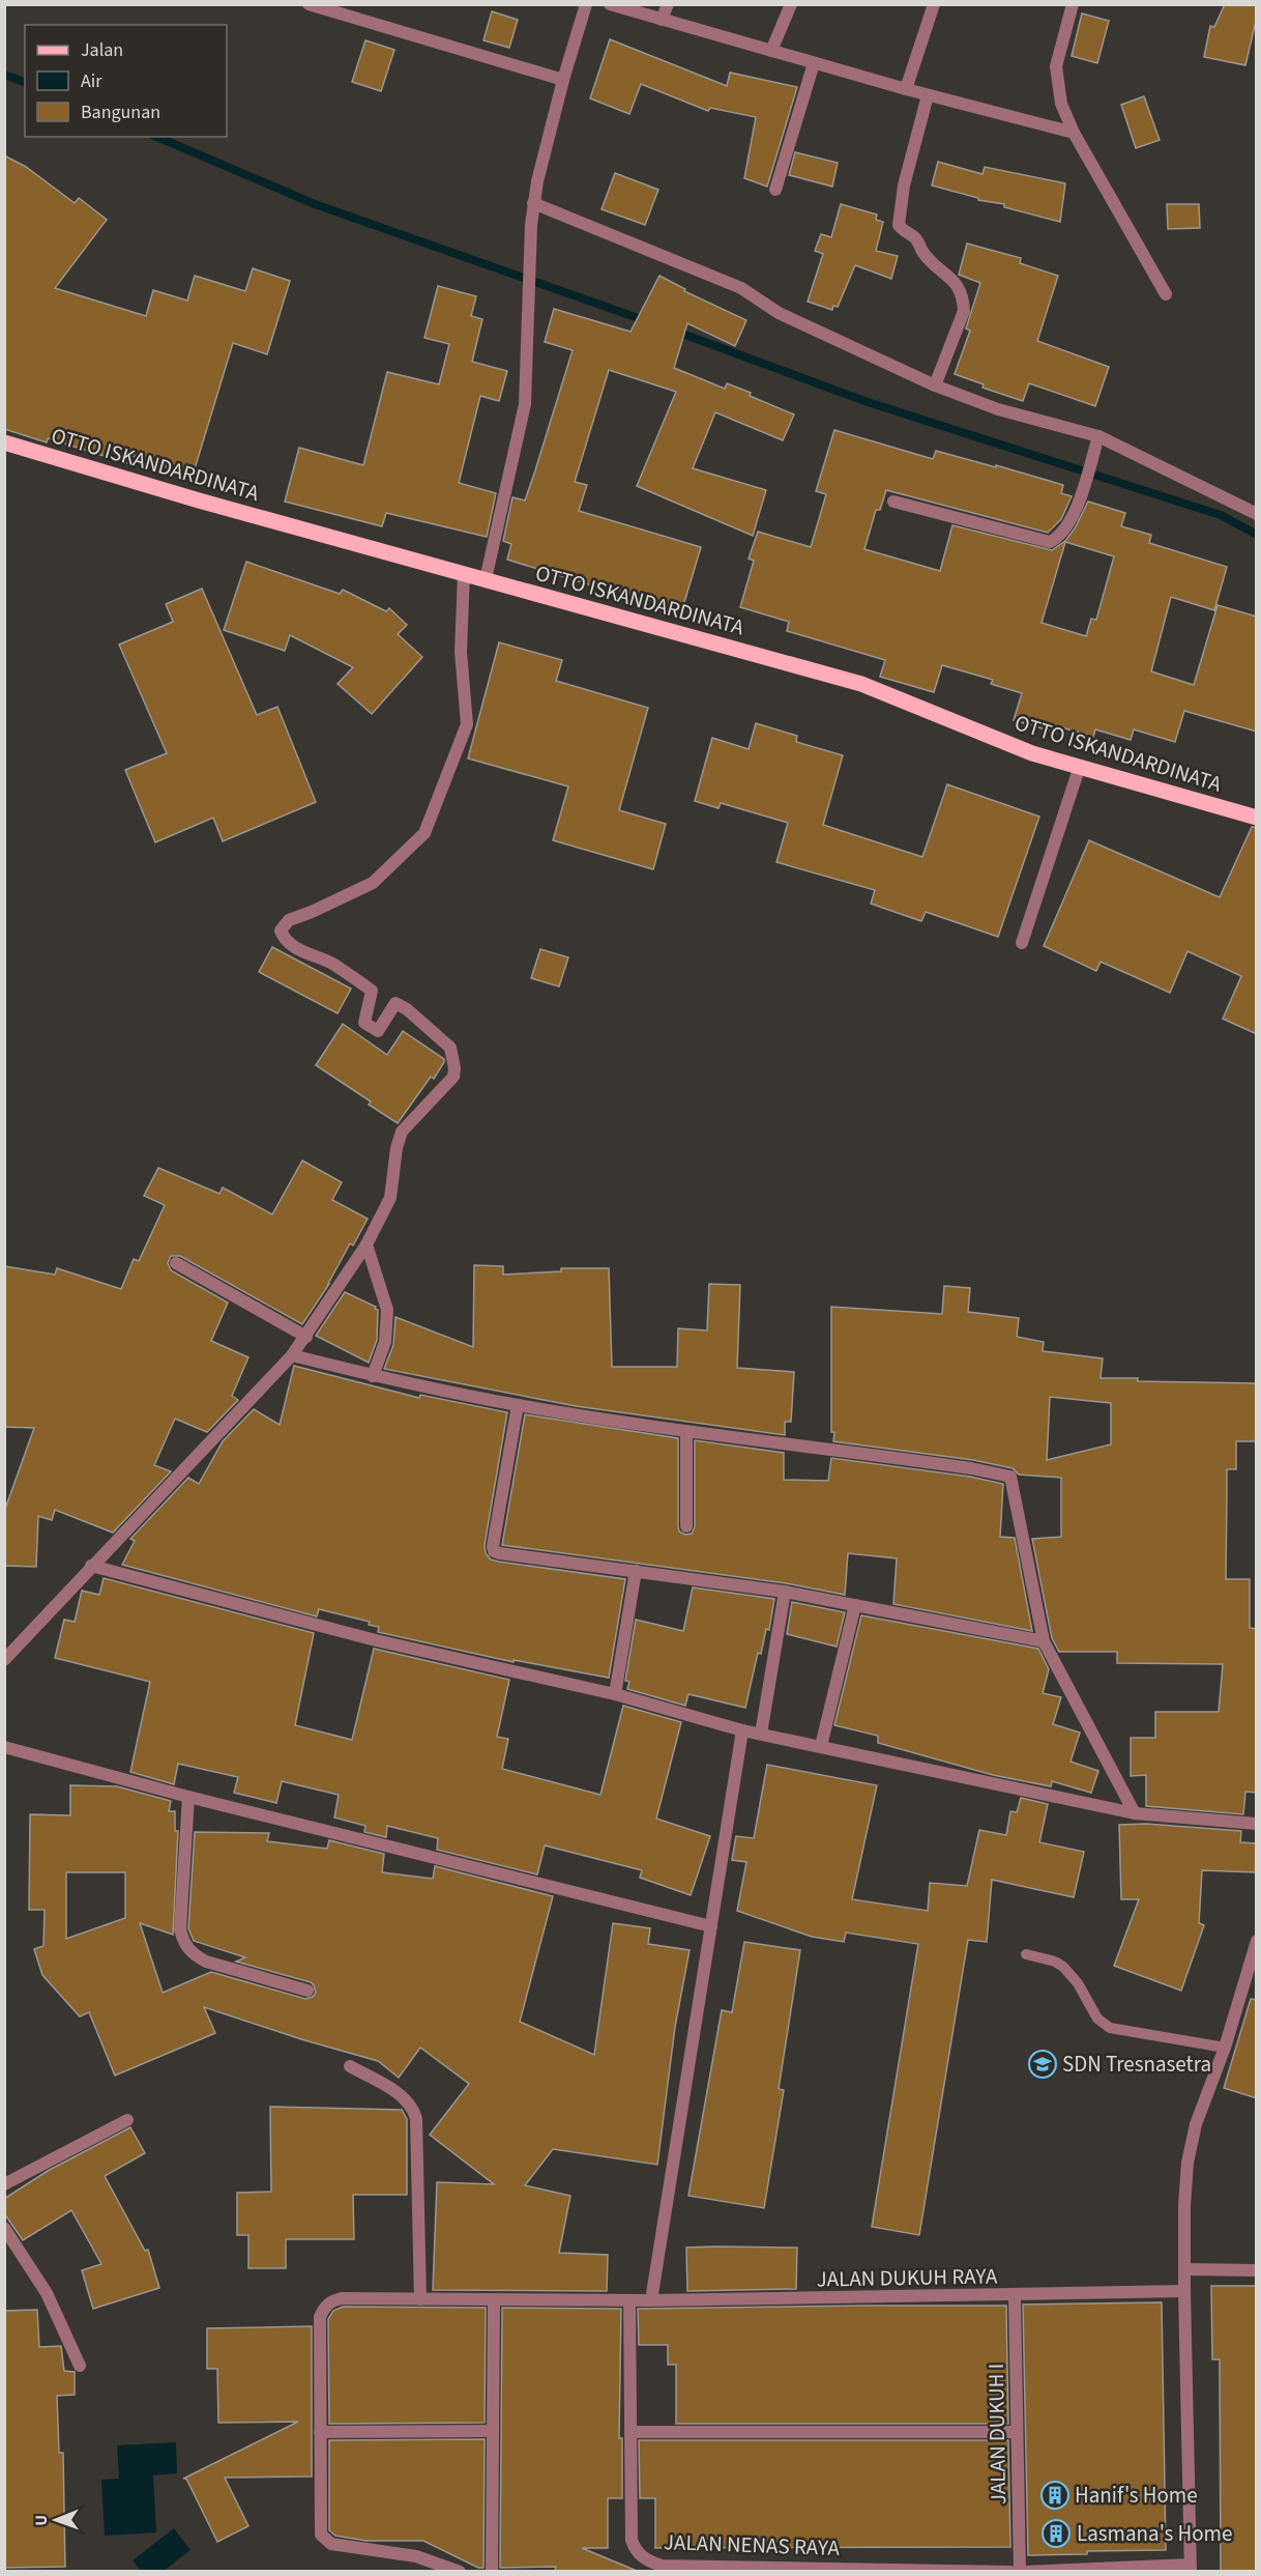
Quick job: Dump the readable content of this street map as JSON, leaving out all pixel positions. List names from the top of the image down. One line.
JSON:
{"streets":{"main road":["OTTO ISKANDARDINATA"],"street":["JALAN DUKUH RAYA","JALAN DUKUH I","JALAN NENAS RAYA"]},"crossings":[["JALAN DUKUH RAYA","JALAN DUKUH I"],["JALAN DUKUH RAYA","JALAN NENAS RAYA"]],"places":{"school or university":["SDN Tresnasetra"],"building":["Hanif's Home","Lasmana's Home"]},"legend":["Jalan","Air","Bangunan"],"north":"left"}
